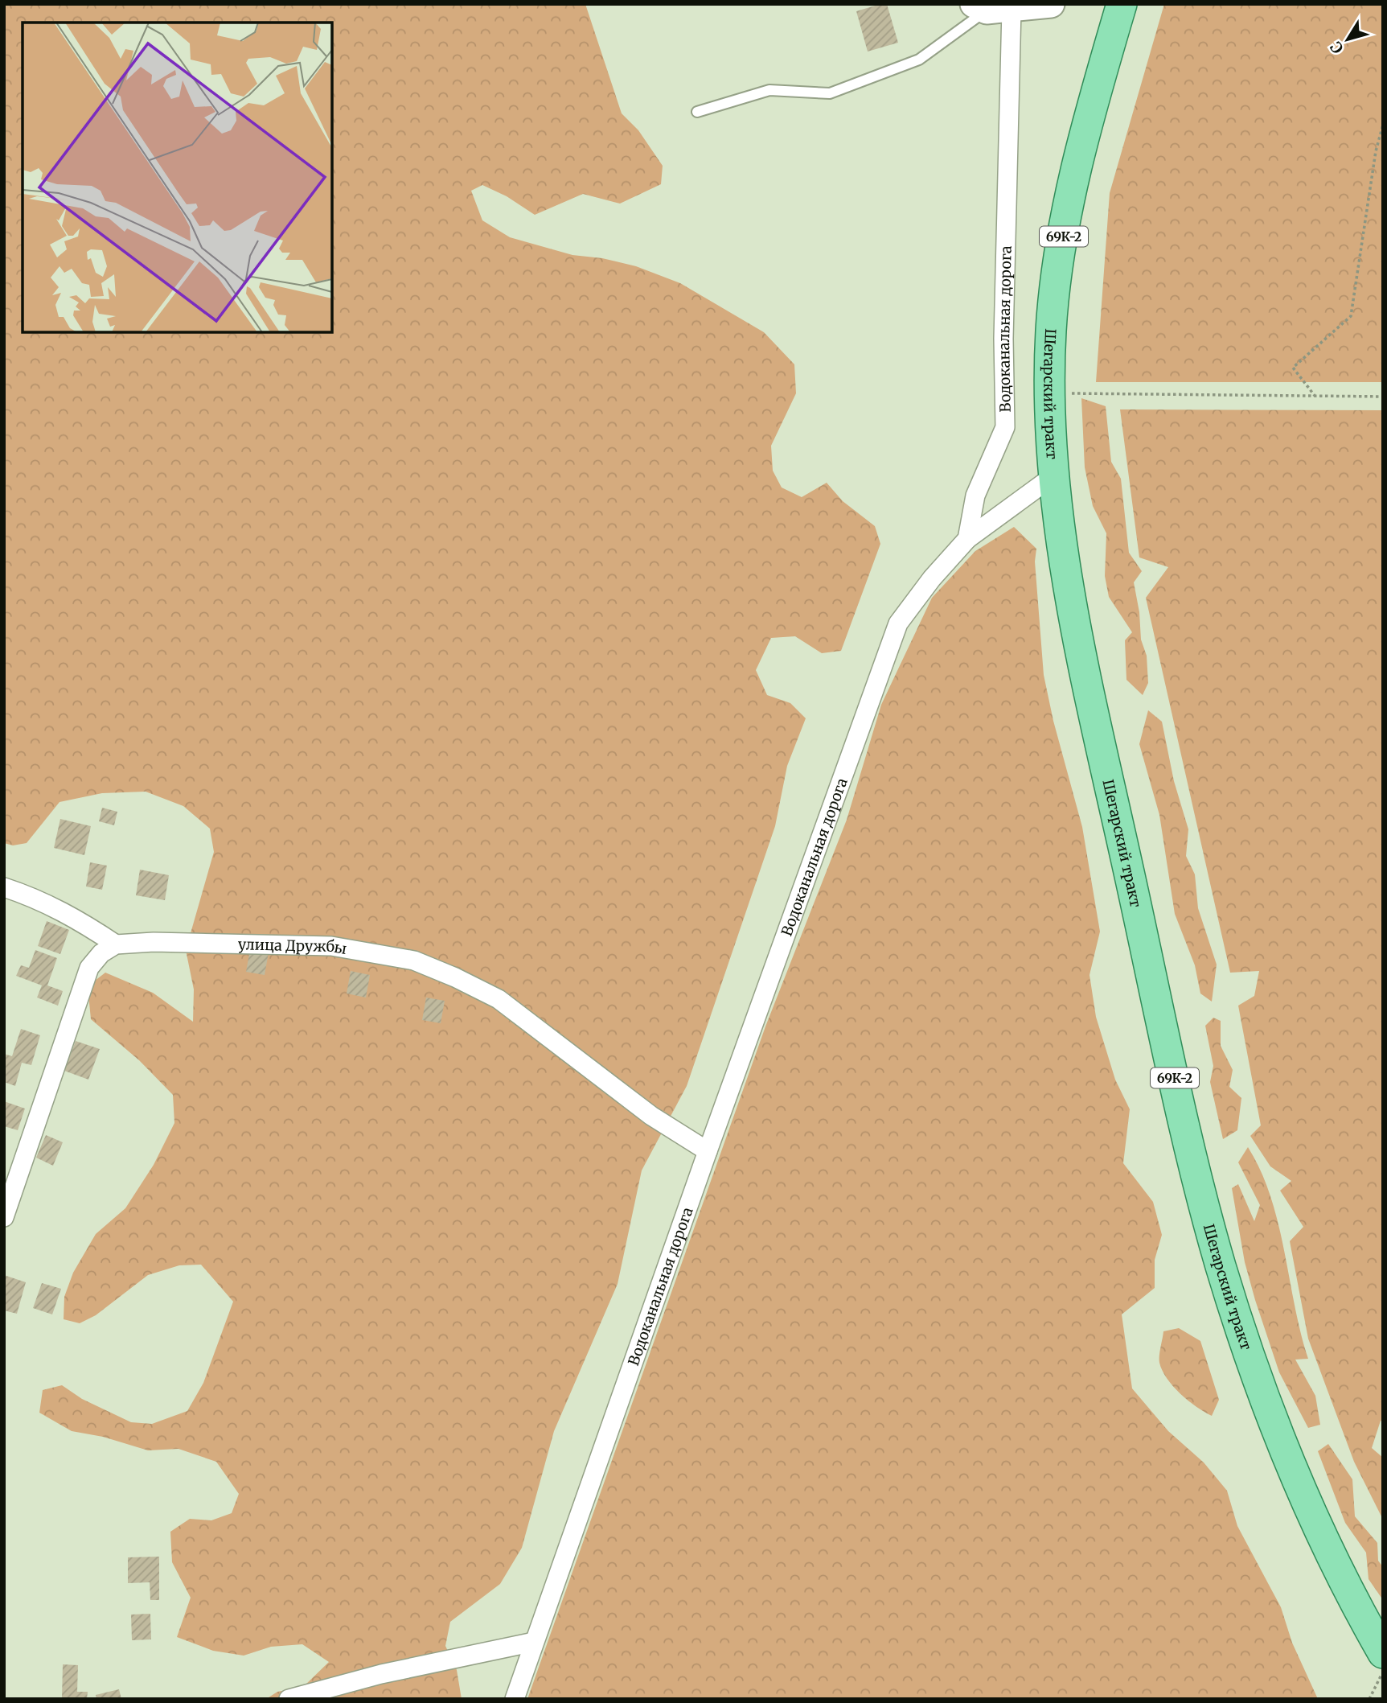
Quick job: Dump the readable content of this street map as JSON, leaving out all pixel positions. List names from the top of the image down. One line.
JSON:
{"streets":{"main road":["69К-2","Шегарский тракт"],"street":["Водоканальная дорога","улица Дружбы"]},"crossings":[["Водоканальная дорога","улица Дружбы"]],"north":"bottom left"}
